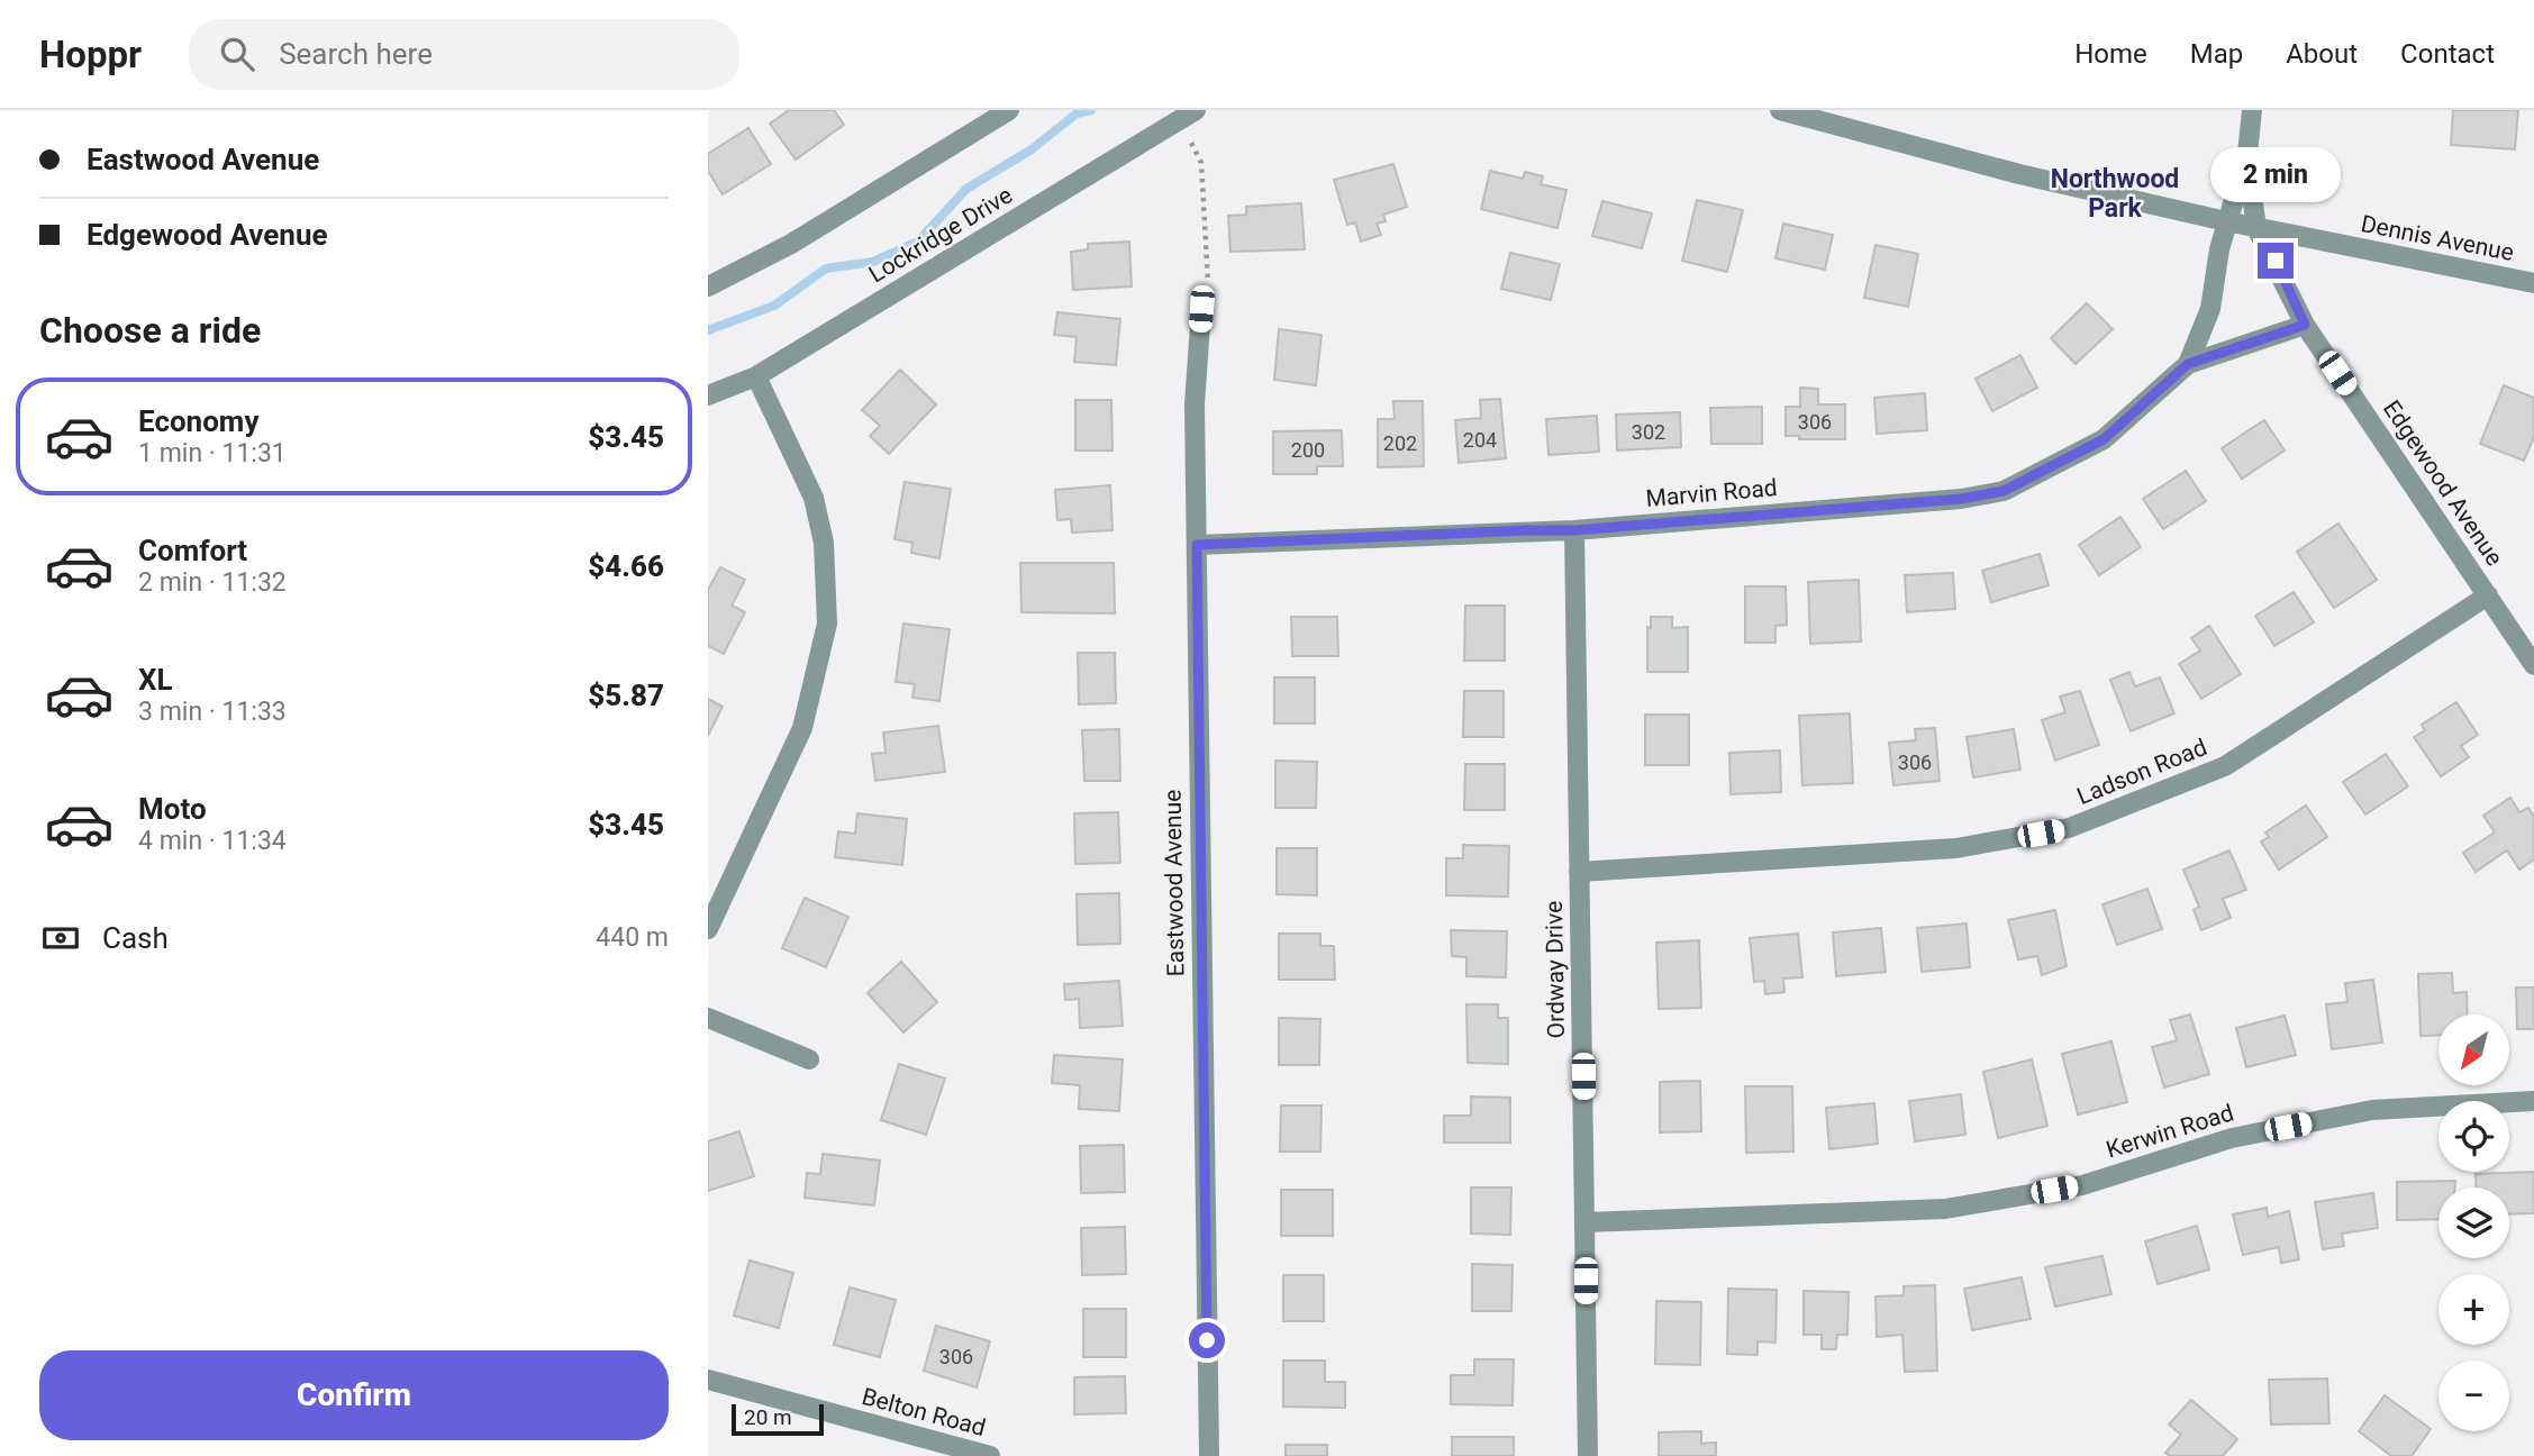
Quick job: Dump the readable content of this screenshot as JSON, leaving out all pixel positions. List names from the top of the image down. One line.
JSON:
{"streets":{"street":["Lockridge Drive","Dennis Avenue","Edgewood Avenue","Marvin Road","Ladson Road","Eastwood Avenue","Ordway Drive","Kerwin Road","Belton Road"]},"crossings":[["Dennis Avenue","Edgewood Avenue"],["Dennis Avenue","Marvin Road"],["Edgewood Avenue","Marvin Road"],["Edgewood Avenue","Ladson Road"],["Marvin Road","Eastwood Avenue"],["Marvin Road","Ordway Drive"],["Ladson Road","Ordway Drive"],["Ordway Drive","Kerwin Road"]],"districts":["Northwood Park"],"house_numbers":["306","302","204","202","200","306","306"],"scale_bar":"20 m","north":"bottom left","page":{"header":"Hoppr","search":"Search here","nav":["Home","Map","About","Contact"],"banner":["Eastwood Avenue","Edgewood Avenue"],"bubble":"2 min","heading":"Choose a ride","list":[{"name":"Economy","note":"1 min · 11:31","value":"$3.45"},{"name":"Comfort","note":"2 min · 11:32","value":"$4.66"},{"name":"XL","note":"3 min · 11:33","value":"$5.87"},{"name":"Moto","note":"4 min · 11:34","value":"$3.45"}],"pay":["Cash","440 m"],"map_buttons":["+","−"],"buttons":"Confirm","scale":"20 m"}}
